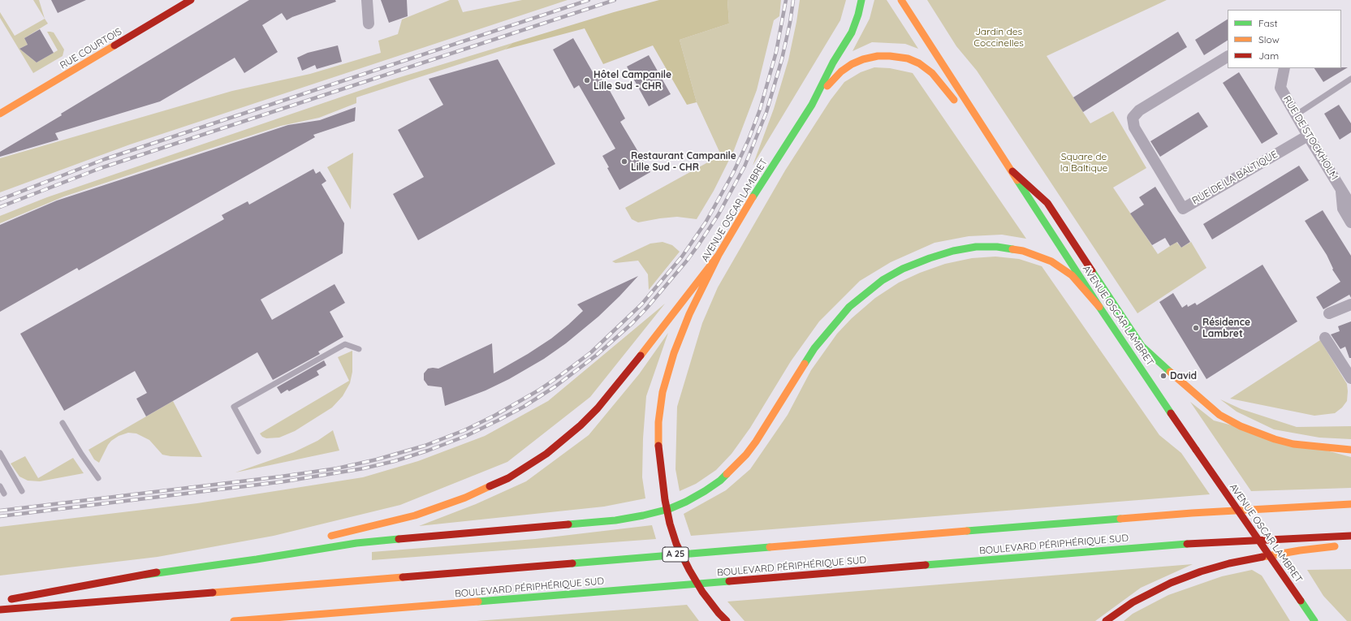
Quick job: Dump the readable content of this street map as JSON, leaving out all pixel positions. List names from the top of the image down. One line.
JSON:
{"streets":{"main road":["RUE COURTOIS","AVENUE OSCAR LAMBRET","BOULEVARD PÉRIPHÉRIQUE SUD","A 25"],"street":["RUE DE STOCKHOLM","RUE DE LA BALTIQUE"]},"crossings":[["RUE DE STOCKHOLM","RUE DE LA BALTIQUE"]],"parks":["Jardin des Coccinelles","Square de la Baltique"],"places":["Hôtel Campanile Lille Sud - CHR","Restaurant Campanile Lille Sud - CHR","Résidence Lambret","David"],"legend":["Fast","Slow","Jam"]}
